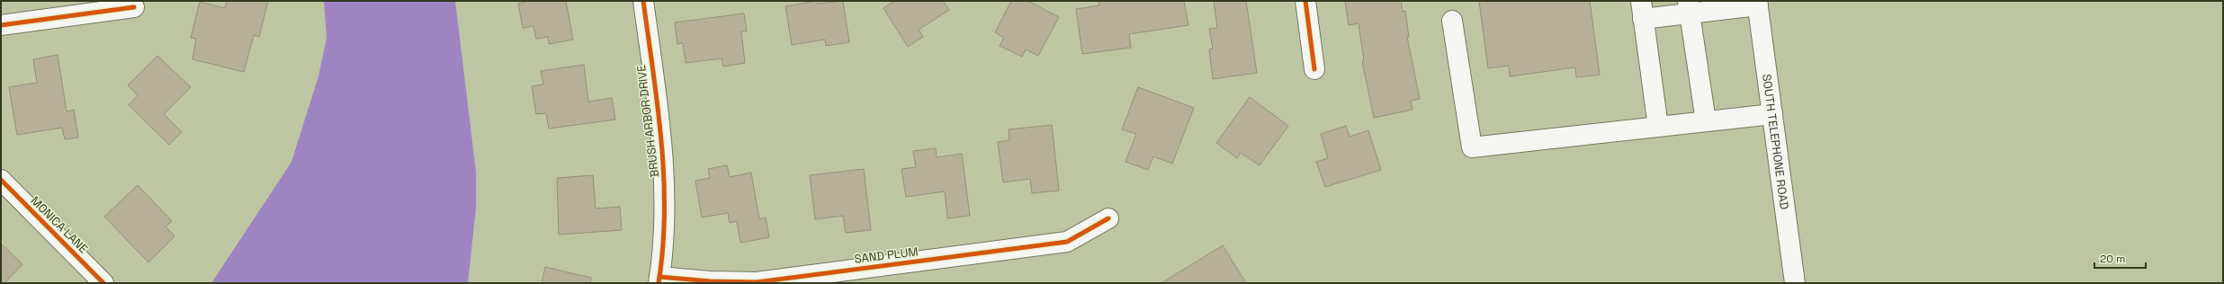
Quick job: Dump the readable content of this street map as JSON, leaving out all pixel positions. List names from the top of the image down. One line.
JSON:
{"streets":{"street":["BRUSH ARBOR DRIVE","SOUTH TELEPHONE ROAD","MONICA LANE","SAND PLUM"]},"crossings":[["BRUSH ARBOR DRIVE","SAND PLUM"]],"scale_bar":"20 m"}
